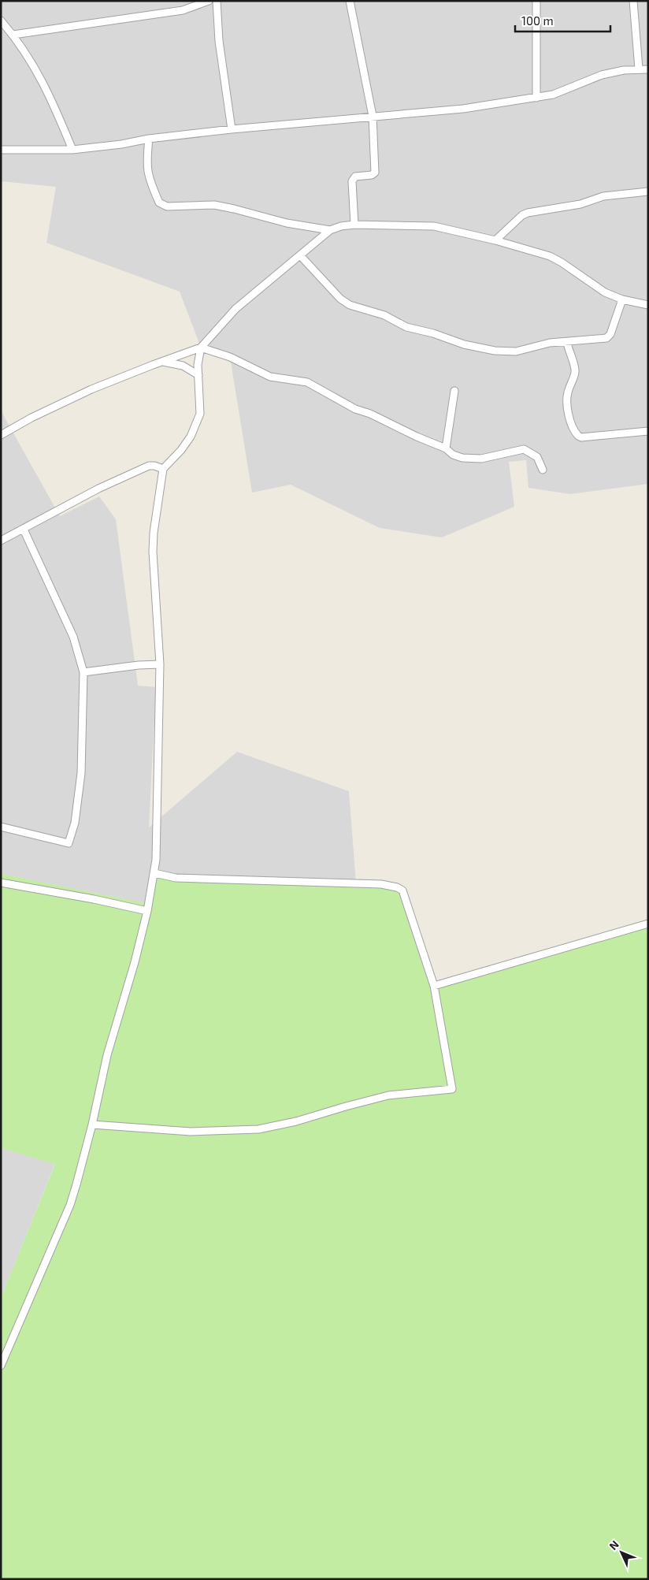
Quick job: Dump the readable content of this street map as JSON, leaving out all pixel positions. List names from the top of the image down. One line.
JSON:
{"scale_bar":"100 m","north":"top left"}
